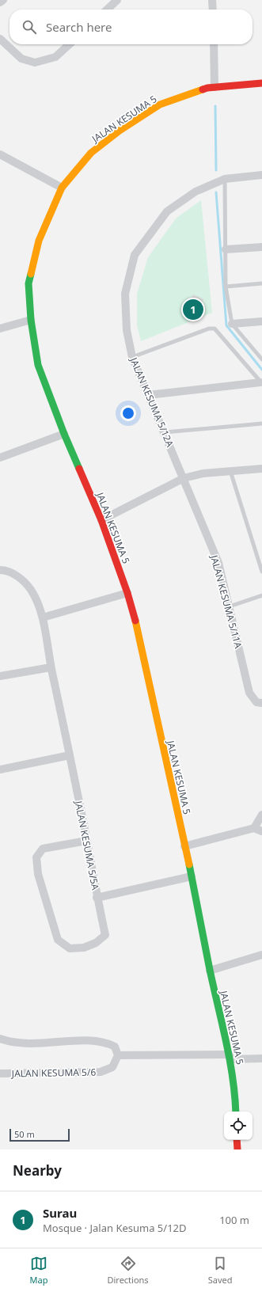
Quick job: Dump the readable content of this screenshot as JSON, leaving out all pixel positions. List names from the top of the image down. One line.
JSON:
{"streets":{"street":["JALAN KESUMA 5","JALAN KESUMA 5/12A","JALAN KESUMA 5/11A","JALAN KESUMA 5/5A","JALAN KESUMA 5/6"]},"crossings":[["JALAN KESUMA 5/12A","JALAN KESUMA 5/11A"]],"scale_bar":"50 m","page":{"search":"Search here","pins":"1","scale":"50 m","heading":"Nearby","list":[{"mark":"1","name":"Surau","note":"Mosque · Jalan Kesuma 5/12D","value":"100 m"}],"nav":["Map","Directions","Saved"]}}
